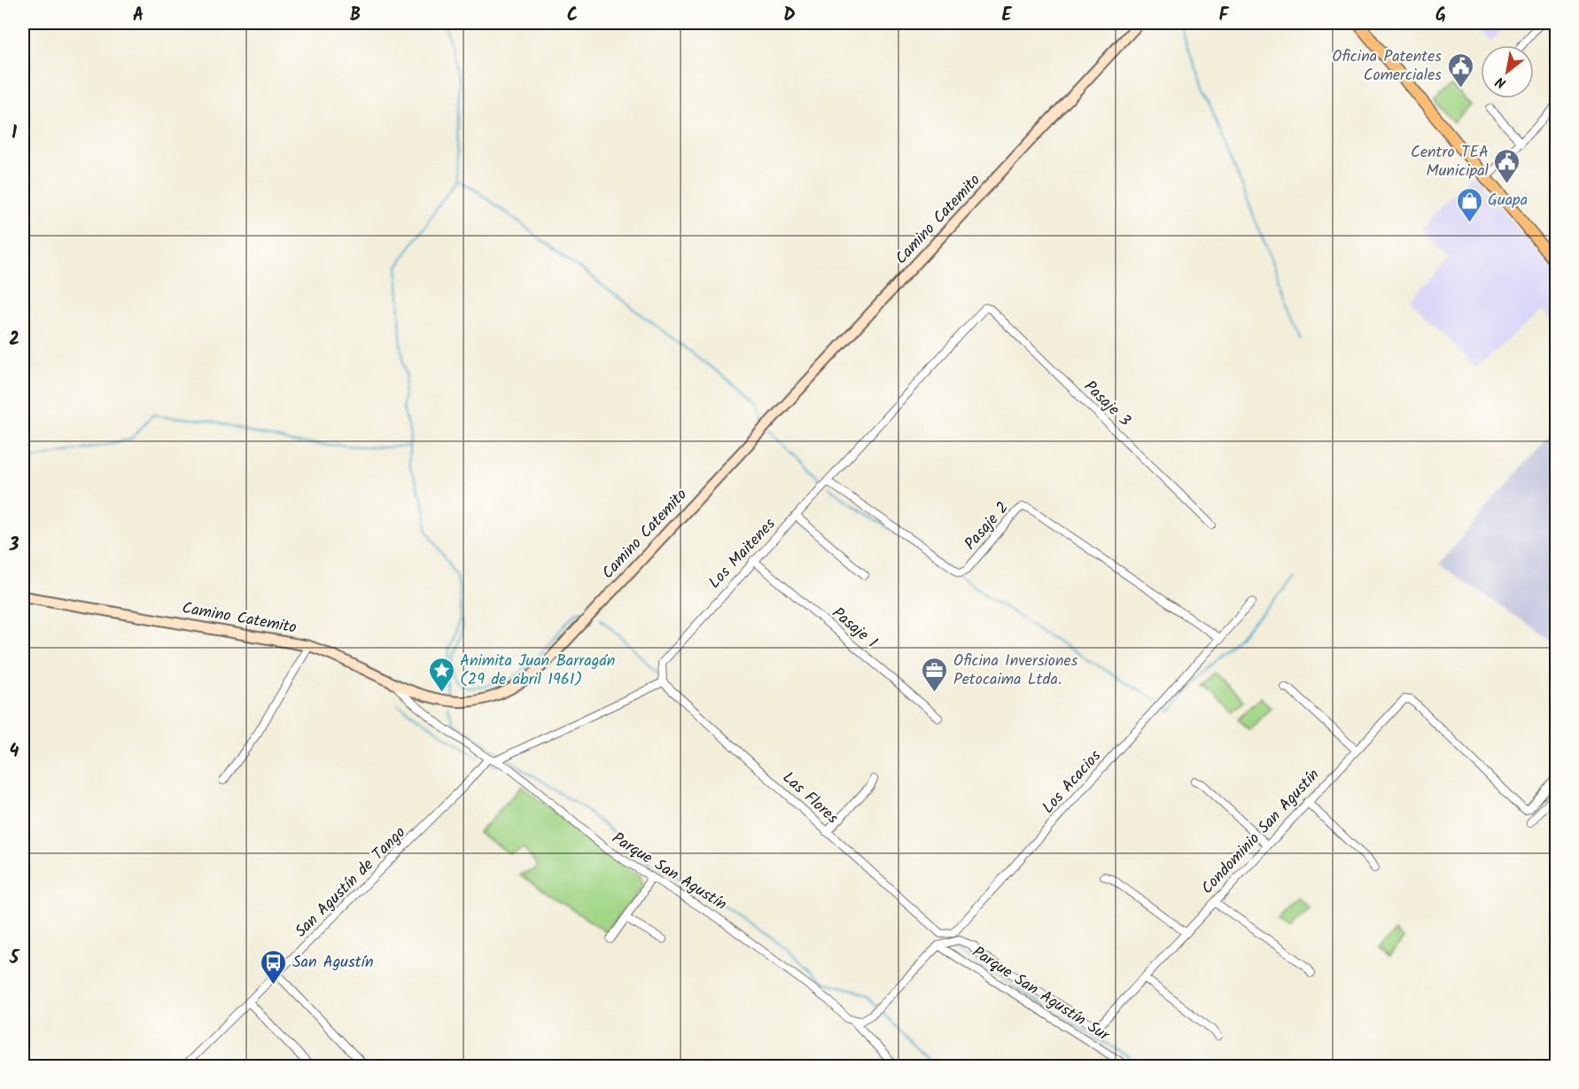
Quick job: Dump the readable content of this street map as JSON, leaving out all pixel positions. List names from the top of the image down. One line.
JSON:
{"streets":{"main road":["Camino Catemito"],"street":["Pasaje 3","Pasaje 2","Los Maitenes","Pasaje 1","Los Acacios","Las Flores","Condominio San Agustín","Parque San Agustín","San Agustín de Tango","Parque San Agustín Sur"]},"crossings":[["Camino Catemito","Parque San Agustín"],["Pasaje 3","Los Maitenes"],["Pasaje 2","Los Maitenes"],["Pasaje 2","Los Acacios"],["Los Maitenes","Pasaje 1"],["Los Maitenes","Las Flores"],["Los Acacios","Las Flores"],["Condominio San Agustín","Parque San Agustín Sur"],["Parque San Agustín","San Agustín de Tango"]],"places":{"public building":["Oficina Patentes Comerciales","Centro TEA Municipal"],"shop":["Guapa"],"place":["Animita Juan Barragán (29 de abril 1961)"],"office":["Oficina Inversiones Petocaima Ltda."],"bus stop":["San Agustín"]},"north":"bottom left","grid":{"columns":["A","B","C","D","E","F","G"],"rows":["1","2","3","4","5"]}}
